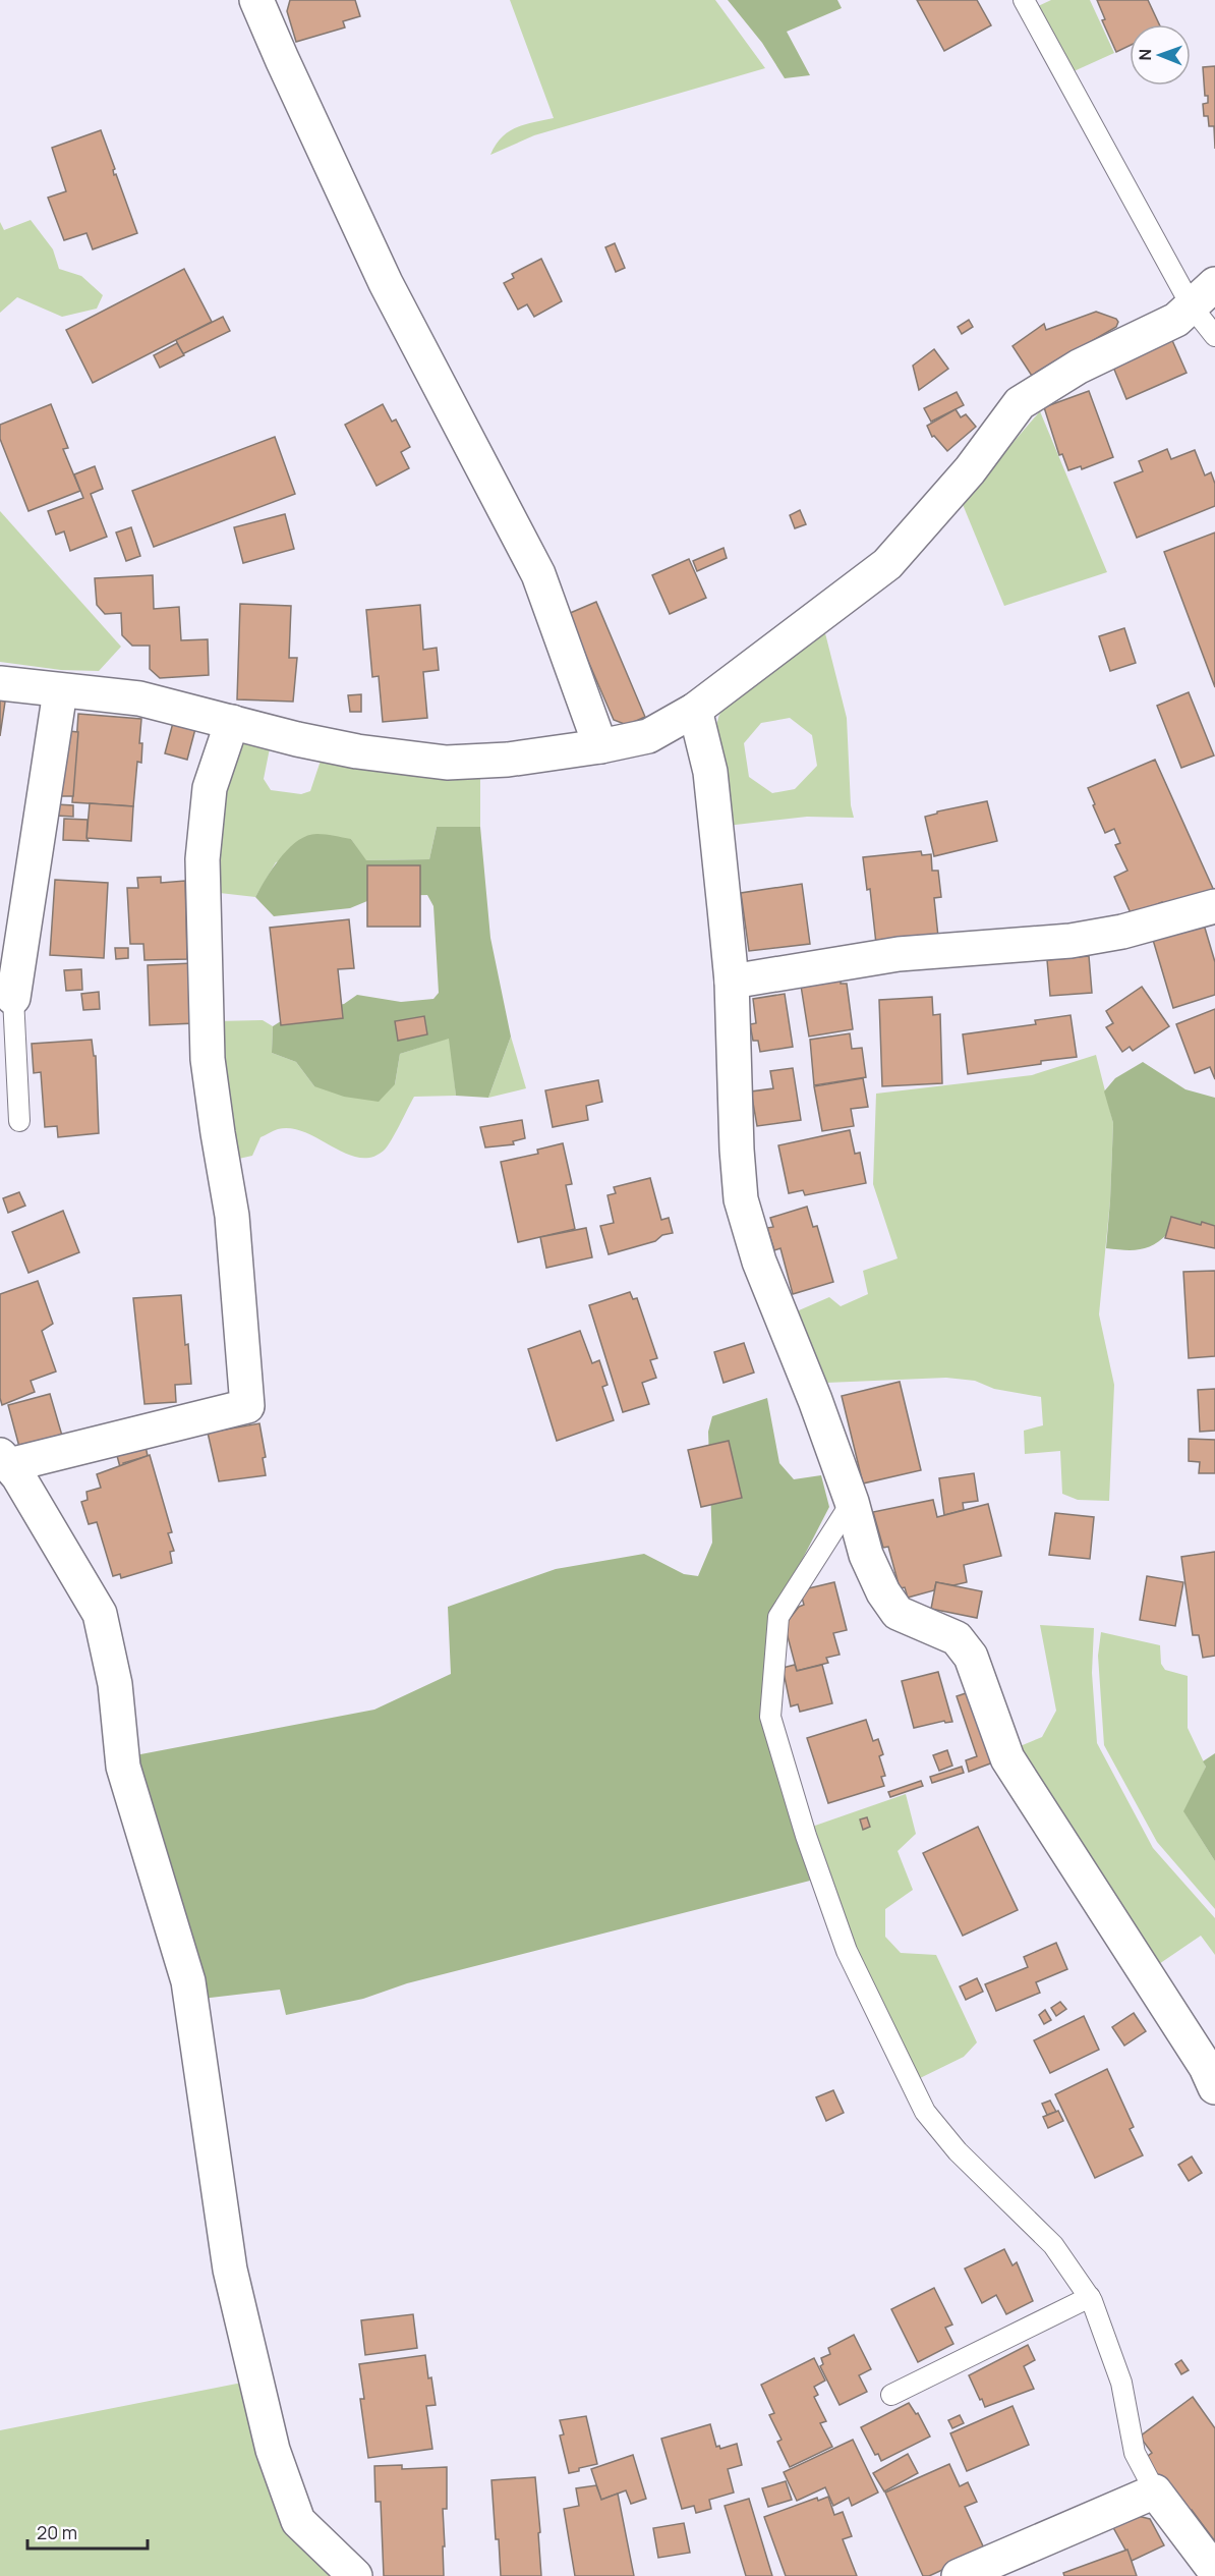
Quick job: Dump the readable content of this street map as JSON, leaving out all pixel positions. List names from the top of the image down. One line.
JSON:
{"scale_bar":"20 m","north":"left"}
